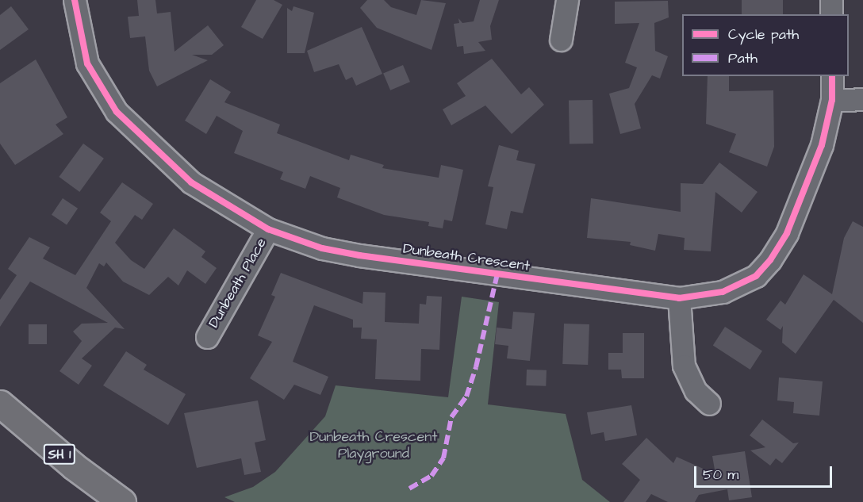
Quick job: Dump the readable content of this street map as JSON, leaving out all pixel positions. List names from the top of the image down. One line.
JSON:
{"streets":{"highway":["SH 1"],"street":["Dunbeath Crescent","Dunbeath Place"]},"crossings":[["Dunbeath Crescent","Dunbeath Place"]],"parks":["Dunbeath Crescent Playground"],"legend":["Cycle path","Path"],"scale_bar":"50 m"}
